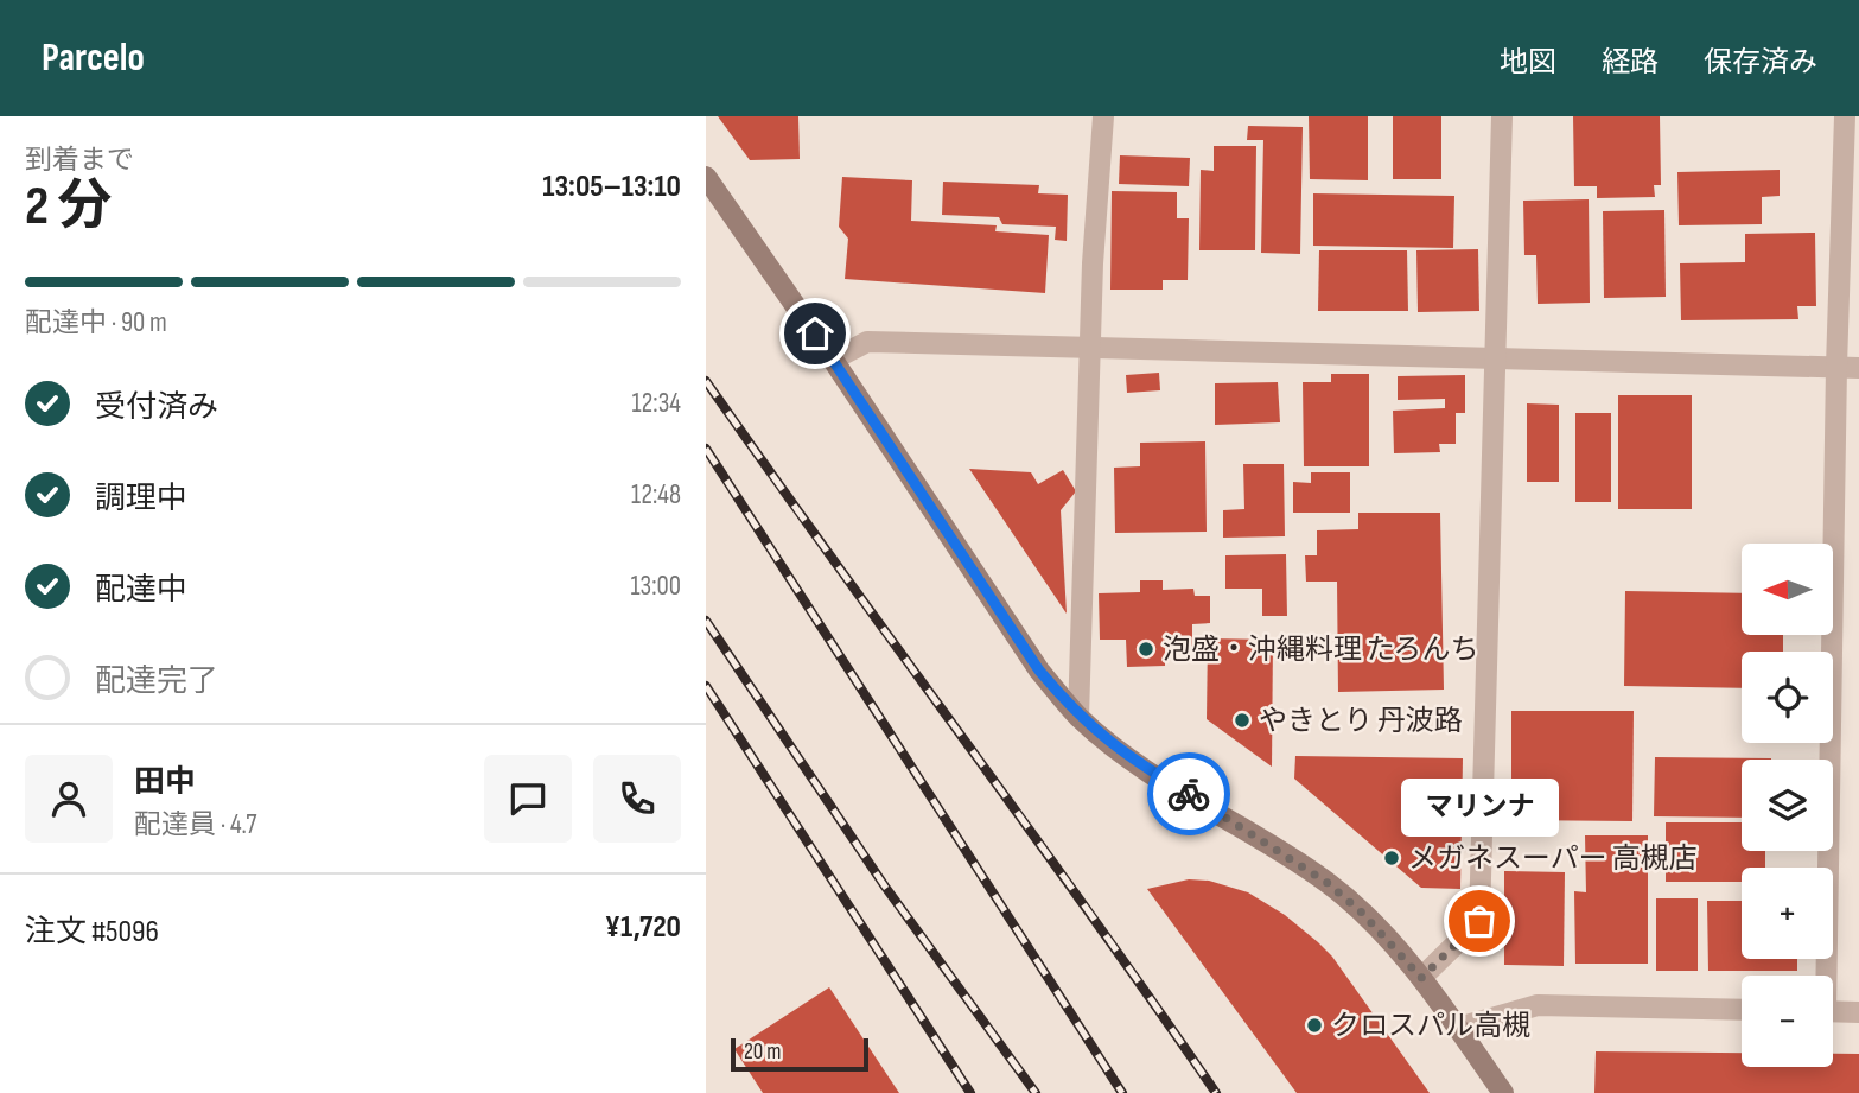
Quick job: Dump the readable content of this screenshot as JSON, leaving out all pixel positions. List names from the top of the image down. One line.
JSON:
{"places":["泡盛・沖縄料理 たろんち","やきとり 丹波路","メガネスーパー 高槻店","マリンナ","クロスパル高槻"],"scale_bar":"20 m","north":"left","page":{"header":"Parcelo","nav":["地図","経路","保存済み"],"heading":["2 分","到着まで","13:05–13:10"],"panel":["田中","配達員 · 4.7","注文 #5096","¥1,720"],"bar":"配達中 · 90 m","list":[["受付済み","12:34"],["調理中","12:48"],["配達中","13:00"],"配達完了"],"map_buttons":["+","−"],"bubble":"マリンナ","scale":"20 m"}}
